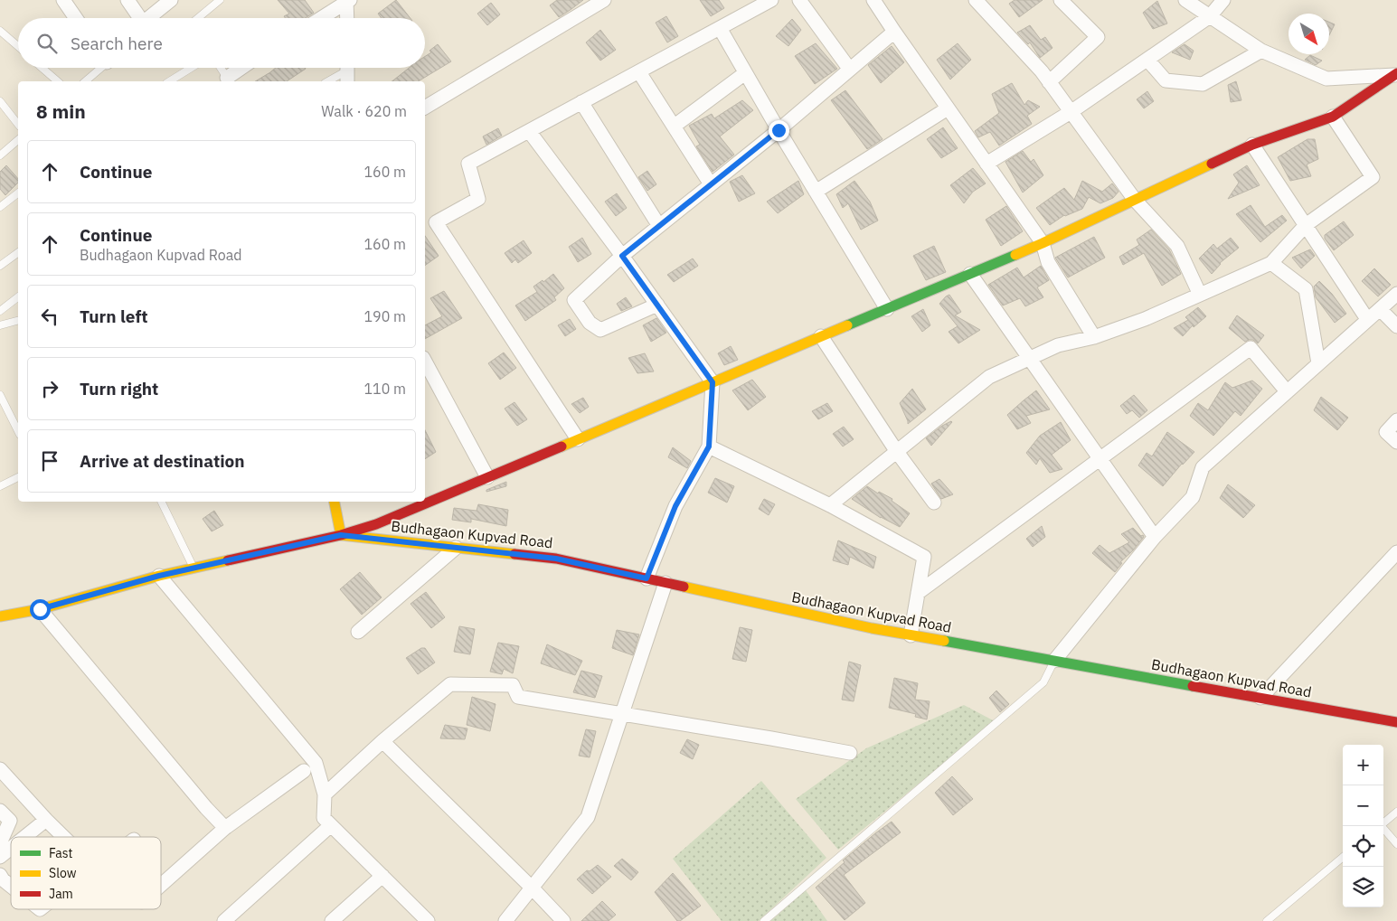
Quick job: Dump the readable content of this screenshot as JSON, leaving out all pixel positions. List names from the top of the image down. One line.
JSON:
{"streets":{"street":["Budhagaon Kupvad Road"]},"legend":["Fast","Slow","Jam"],"north":"bottom right","page":{"search":"Search here","heading":["8 min","Walk · 620 m"],"list":[["Continue","160 m"],["Continue","Budhagaon Kupvad Road","160 m"],["Turn left","190 m"],["Turn right","110 m"],"Arrive at destination"],"map_buttons":["+","−"]}}
